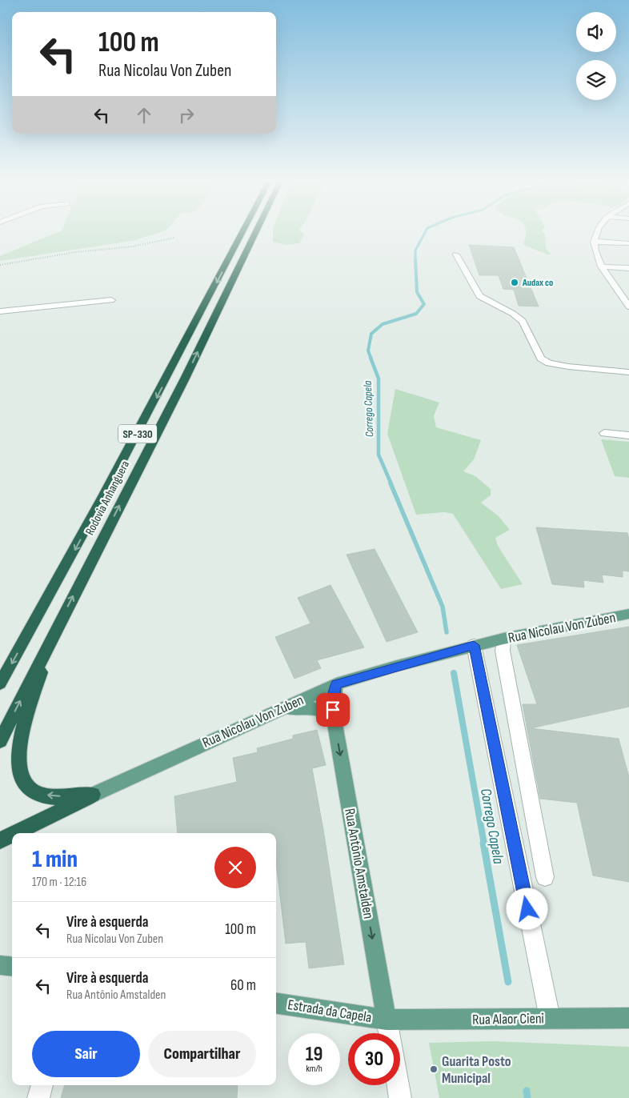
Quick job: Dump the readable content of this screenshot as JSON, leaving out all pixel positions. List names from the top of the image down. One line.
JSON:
{"streets":{"highway":["SP-330","Rodovia Anhanguera"],"main road":["Rua Nicolau Von Zuben","Rua Antônio Amstalden","Estrada da Capela","Rua Alaor Cieni"]},"crossings":[["Rua Nicolau Von Zuben","Rua Antônio Amstalden"],["Rua Antônio Amstalden","Estrada da Capela"],["Rua Antônio Amstalden","Rua Alaor Cieni"],["Estrada da Capela","Rua Alaor Cieni"]],"one_way":["Rua Antônio Amstalden"],"water":["Corrego Capela"],"places":["Audax co","Guarita Posto Municipal"],"page":{"turn":["100 m","Rua Nicolau Von Zuben"],"heading":["1 min","170 m · 12:16"],"list":[{"name":"Vire à esquerda","note":"Rua Nicolau Von Zuben","value":"100 m"},{"name":"Vire à esquerda","note":"Rua Antônio Amstalden","value":"60 m"}],"buttons":["Sair","Compartilhar"],"speed":"19 km/h","limit":"30"}}
